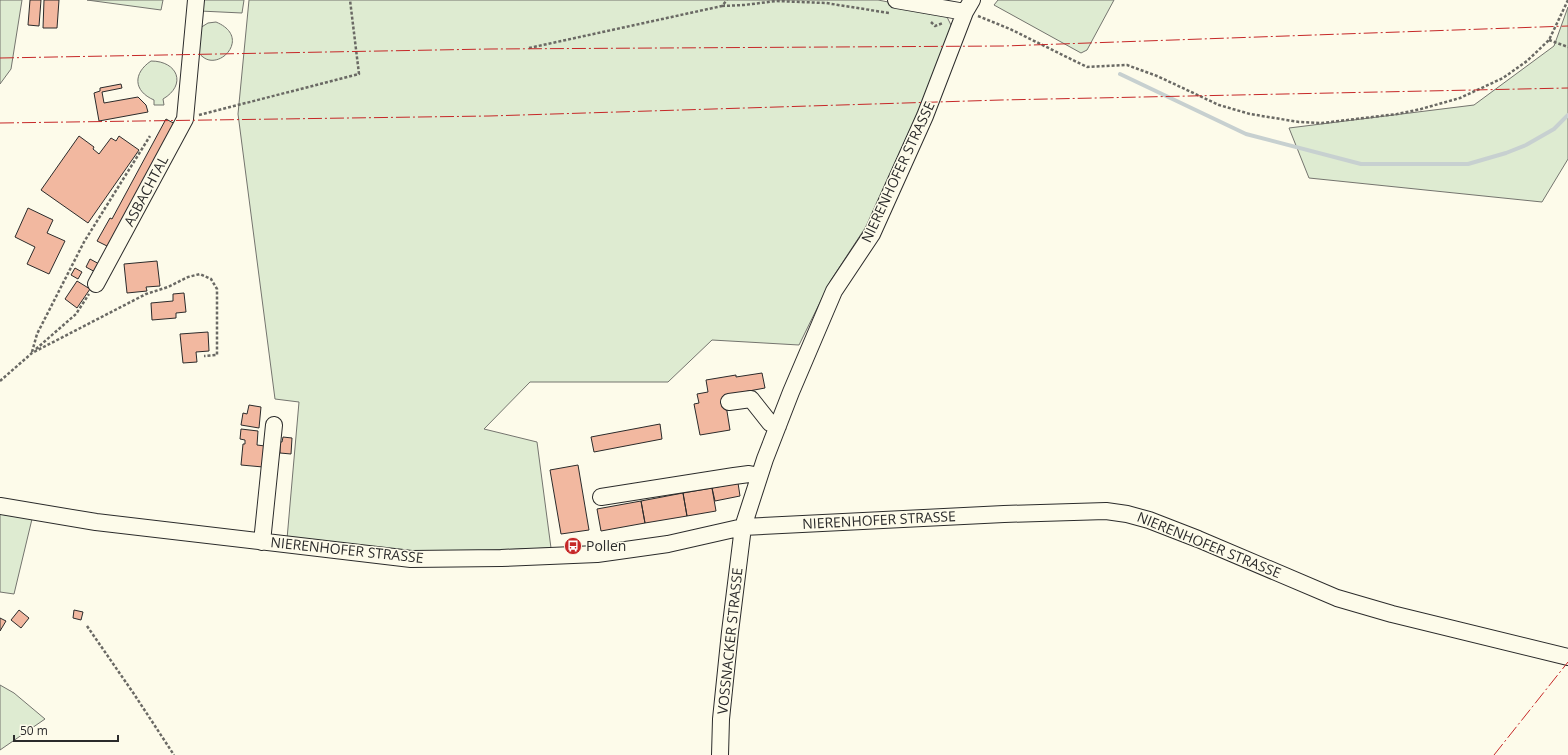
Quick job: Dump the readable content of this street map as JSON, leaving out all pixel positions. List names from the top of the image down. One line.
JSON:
{"streets":{"street":["NIERENHOFER STRASSE","ASBACHTAL","VOSSNACKER STRASSE"]},"crossings":[["NIERENHOFER STRASSE","VOSSNACKER STRASSE"]],"places":{"bus stop":["Pollen"]},"scale_bar":"50 m"}
